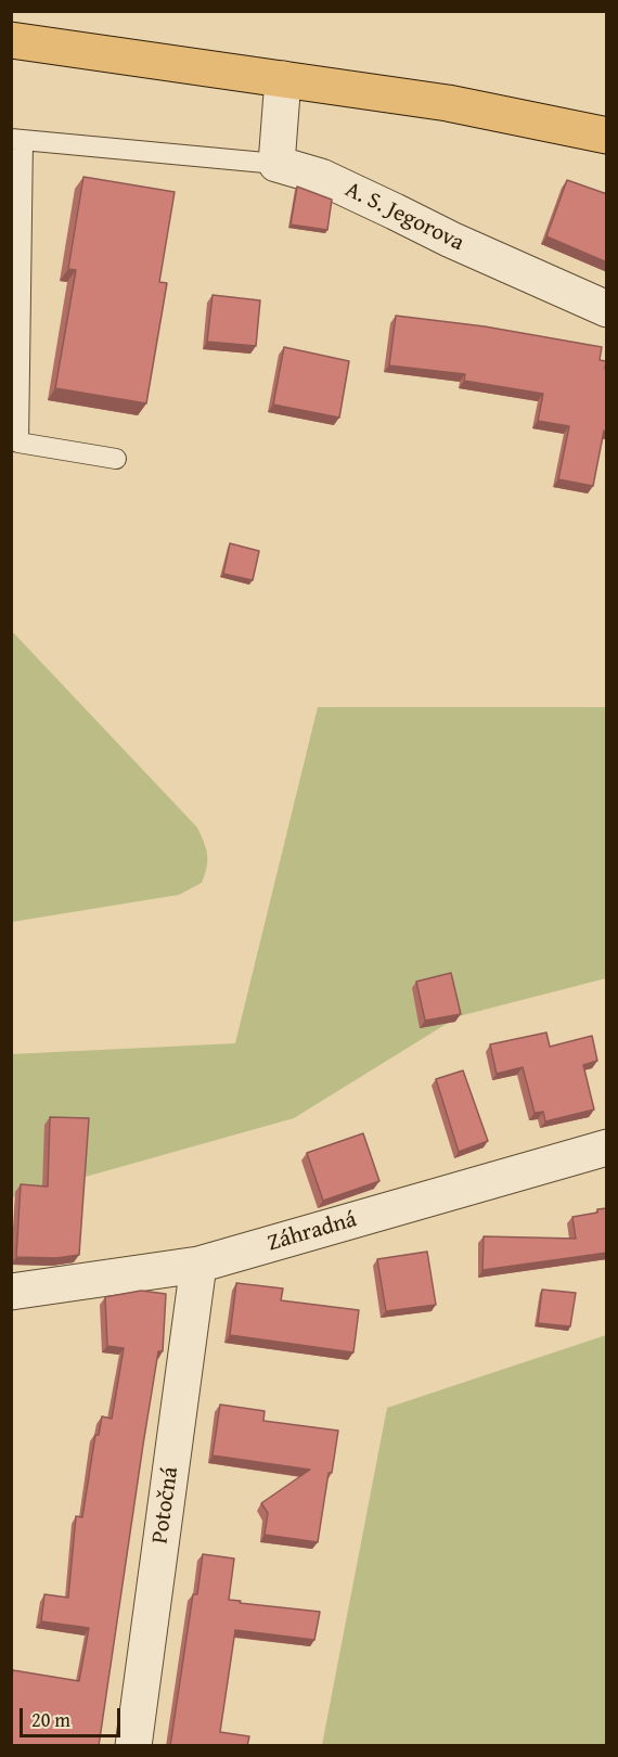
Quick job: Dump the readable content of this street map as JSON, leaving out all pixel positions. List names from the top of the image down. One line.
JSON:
{"streets":{"street":["A. S. Jegorova","Záhradná","Potočná"]},"crossings":[["Záhradná","Potočná"]],"scale_bar":"20 m"}
